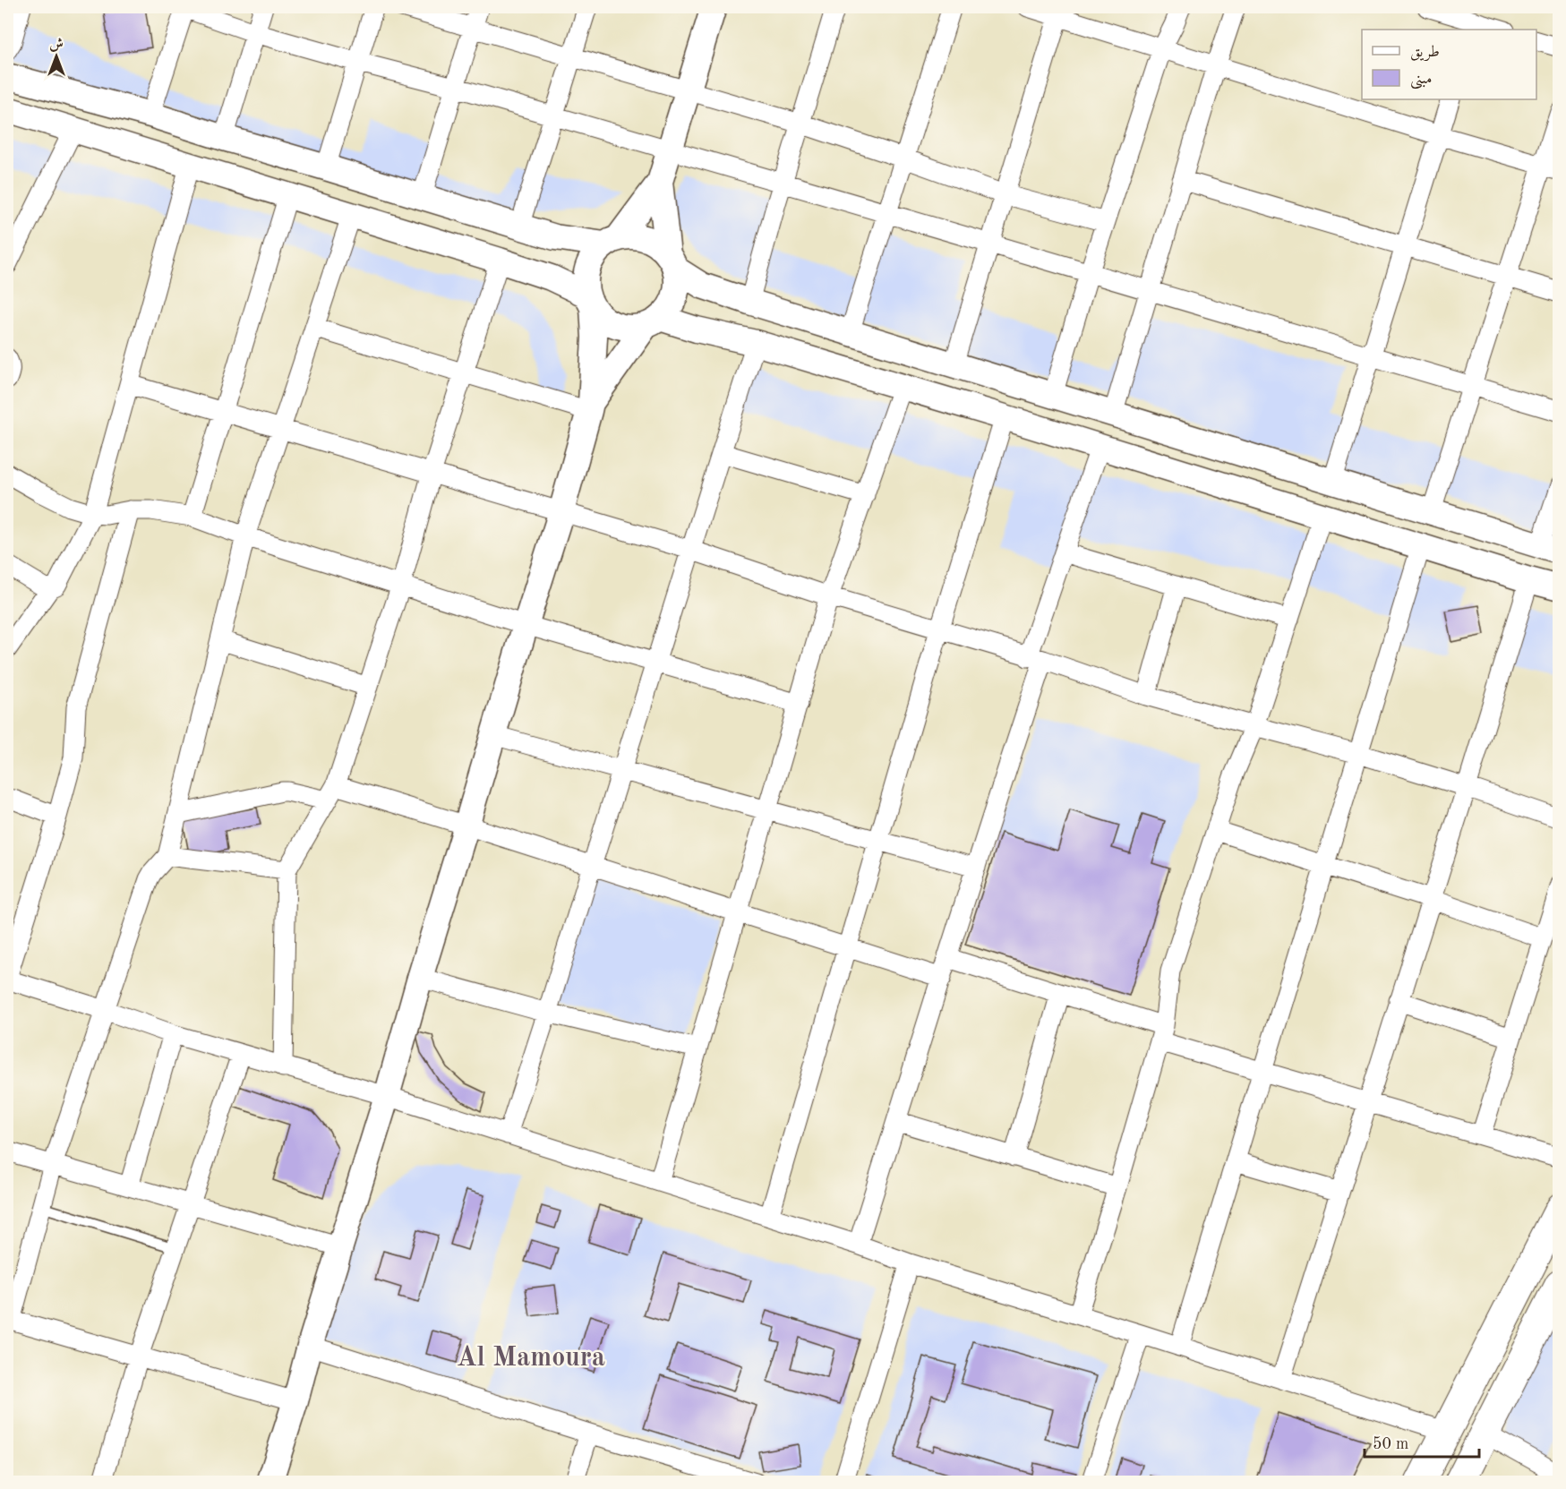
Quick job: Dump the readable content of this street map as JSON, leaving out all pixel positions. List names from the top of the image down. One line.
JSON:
{"districts":["Al Mamoura"],"legend":["طريق","مبنى"],"scale_bar":"50 m","north":"top"}
